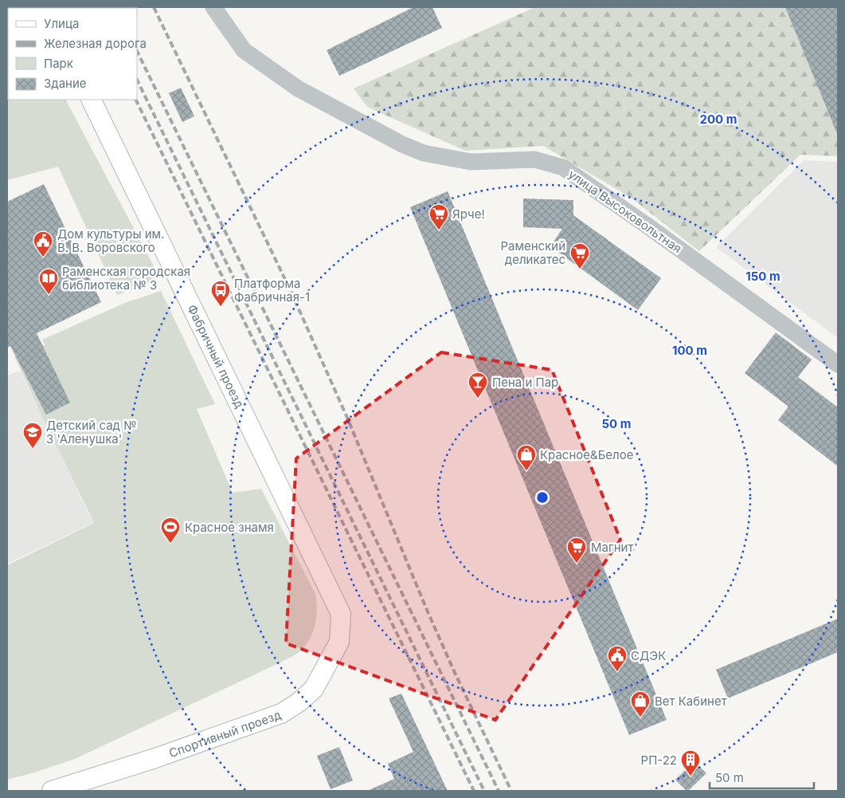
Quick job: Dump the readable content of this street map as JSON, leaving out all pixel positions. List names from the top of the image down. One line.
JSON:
{"streets":{"main road":["Фабричный проезд","Спортивный проезд"],"street":["улица Высоковольтная"]},"crossings":[["Фабричный проезд","Спортивный проезд"]],"places":{"supermarket":["Ярче!","Раменский деликатес","Магнит"],"public building":["Дом культуры им. В. В. Воровского","СДЭК"],"library":["Раменская городская библиотека № 3"],"bus stop":["Платформа Фабричная-1"],"bar":["Пена и Пар"],"school or university":["Детский сад № 3 'Аленушка'"],"shop":["Красное&Белое","Вет Кабинет"],"sports":["Красное знамя"],"building":["РП-22"]},"legend":["Улица","Железная дорога","Парк","Здание"],"scale_bar":"50 m","rings":["200 m","150 m","100 m","50 m"]}
